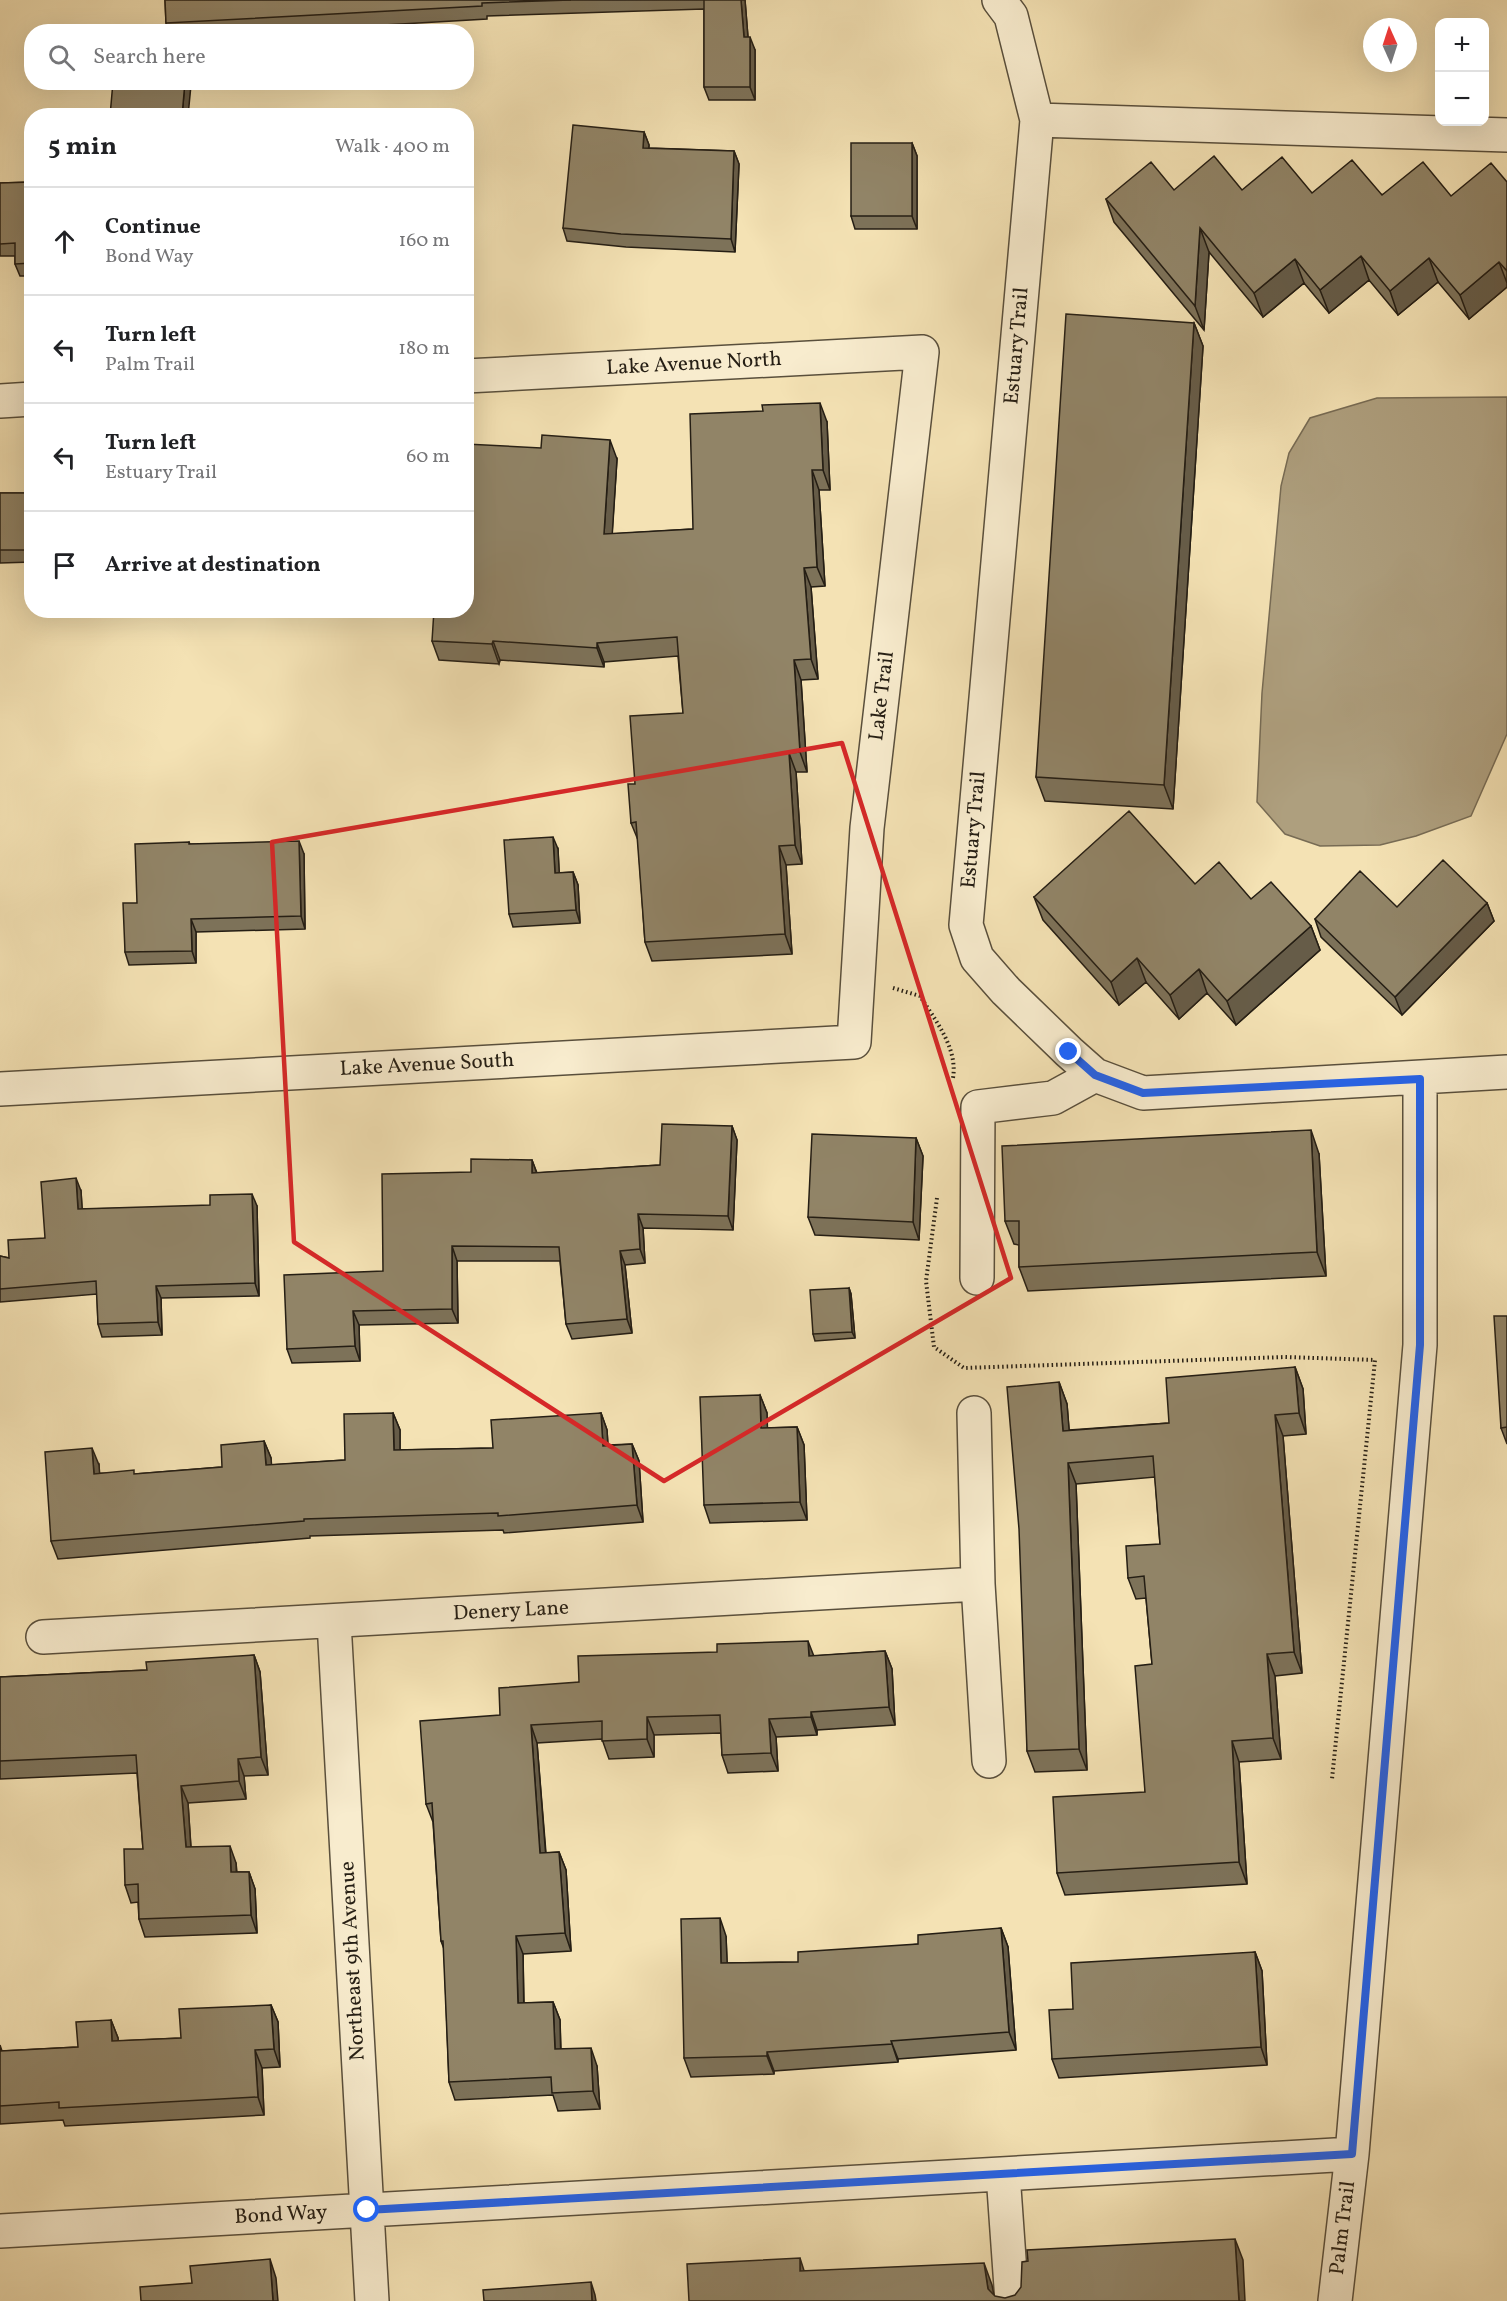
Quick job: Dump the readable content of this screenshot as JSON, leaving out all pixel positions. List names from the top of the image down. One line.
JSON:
{"streets":{"street":["Estuary Trail","Lake Avenue North","Lake Trail","Lake Avenue South","Denery Lane","Northeast 9th Avenue","Bond Way","Palm Trail"]},"crossings":[["Estuary Trail","Palm Trail"],["Lake Avenue North","Lake Trail"],["Lake Trail","Lake Avenue South"],["Denery Lane","Northeast 9th Avenue"],["Northeast 9th Avenue","Bond Way"],["Bond Way","Palm Trail"]],"north":"top","page":{"map_buttons":["+","−"],"search":"Search here","heading":["5 min","Walk · 400 m"],"list":[["Continue","Bond Way","160 m"],["Turn left","Palm Trail","180 m"],["Turn left","Estuary Trail","60 m"],"Arrive at destination"]}}
